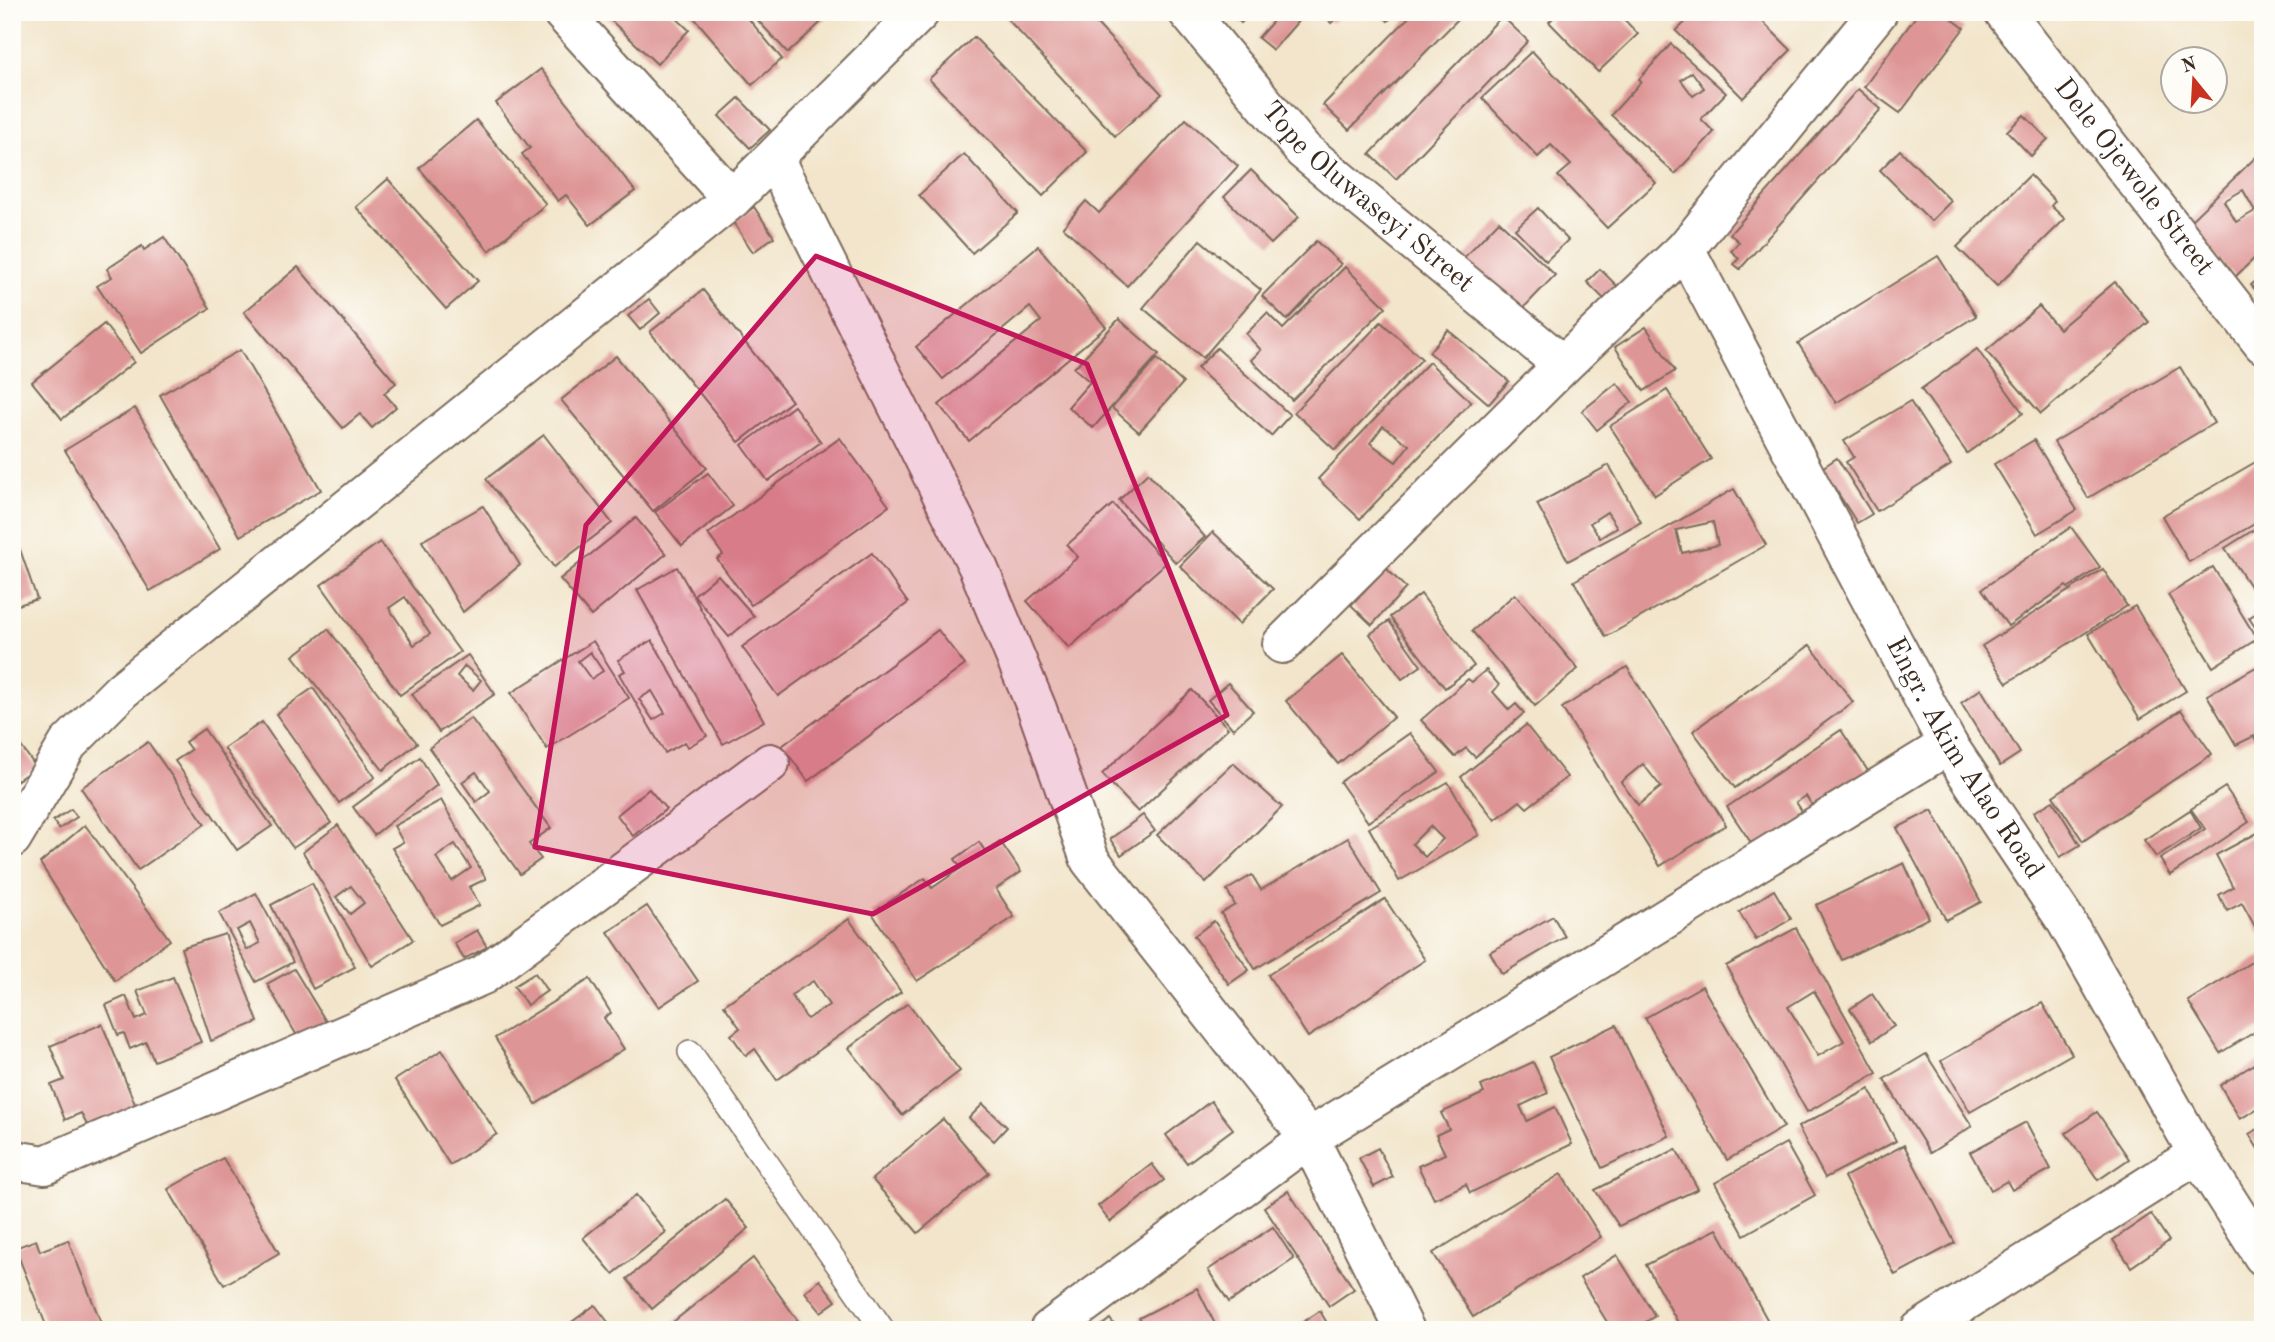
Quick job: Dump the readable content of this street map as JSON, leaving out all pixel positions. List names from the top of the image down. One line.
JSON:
{"streets":{"street":["Dele Ojewole Street","Tope Oluwaseyi Street","Engr. Akim Alao Road"]},"north":"top"}
